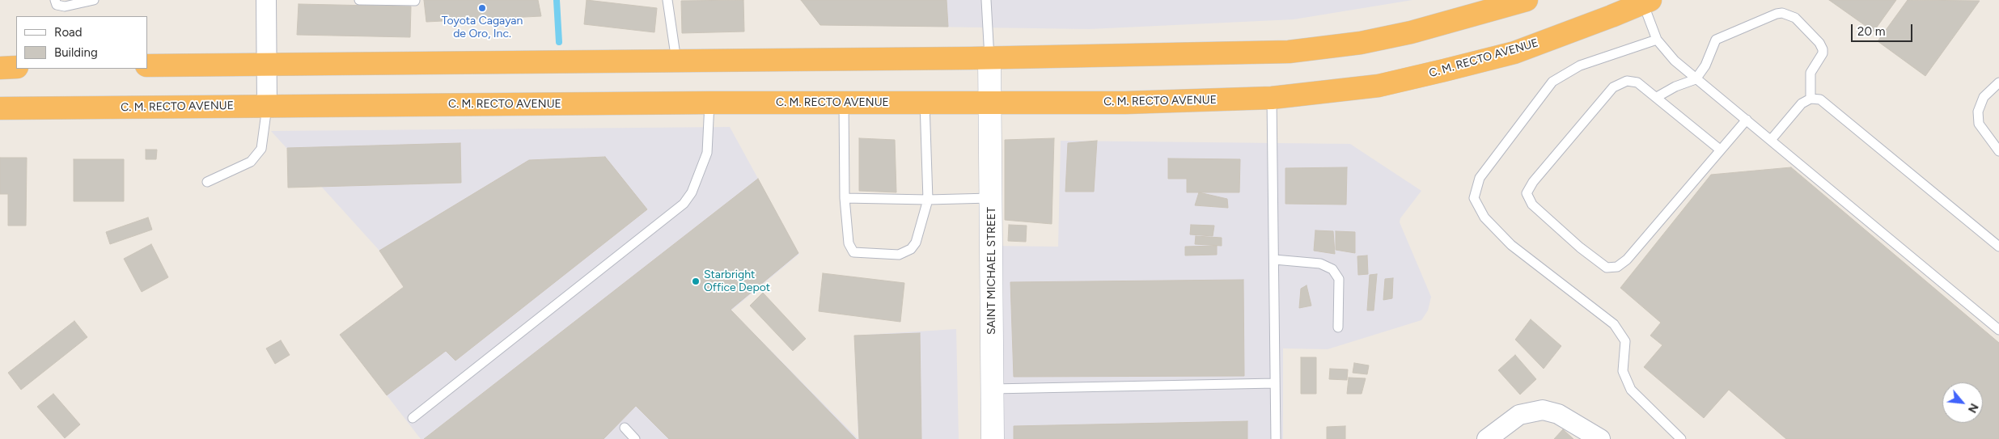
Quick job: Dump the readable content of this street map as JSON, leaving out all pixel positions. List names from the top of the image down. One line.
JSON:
{"streets":{"highway":["C. M. RECTO AVENUE"],"street":["SAINT MICHAEL STREET"]},"crossings":[["C. M. RECTO AVENUE","SAINT MICHAEL STREET"]],"places":["Toyota Cagayan de Oro, Inc.","Starbright Office Depot"],"legend":["Road","Building"],"scale_bar":"20 m","north":"bottom right"}
